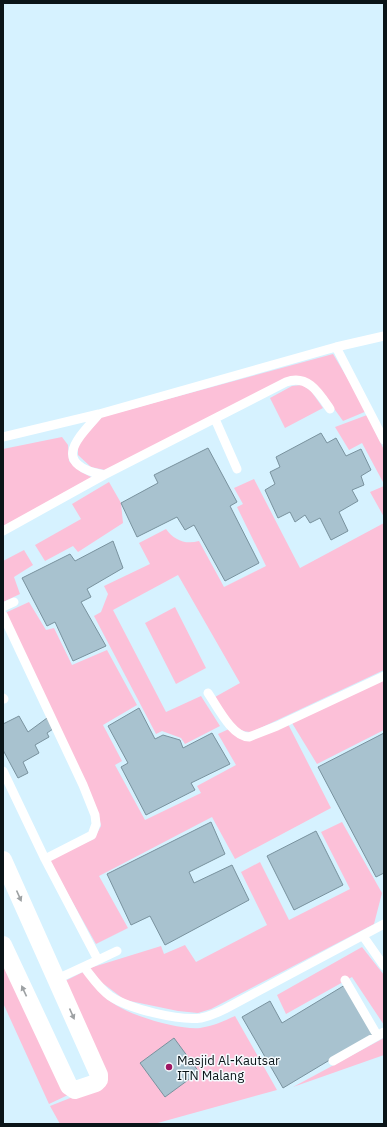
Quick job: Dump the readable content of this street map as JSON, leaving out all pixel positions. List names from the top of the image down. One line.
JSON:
{"places":["Masjid Al-Kautsar ITN Malang"]}
